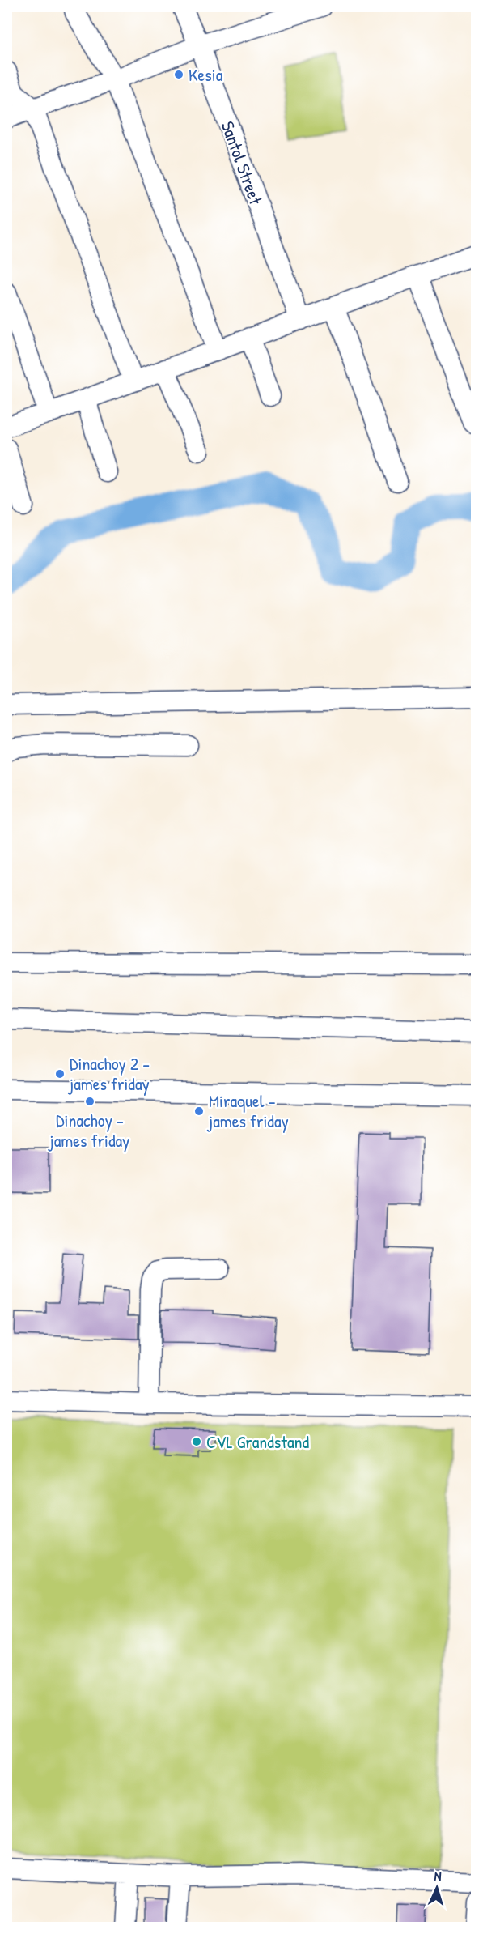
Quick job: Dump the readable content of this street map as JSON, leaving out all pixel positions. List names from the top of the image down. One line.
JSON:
{"streets":{"street":["Santol Street"]},"places":["Kesia","Dinachoy 2 - james friday","Dinachoy - james friday","Miraquel - james friday","CVL Grandstand"],"north":"top"}
